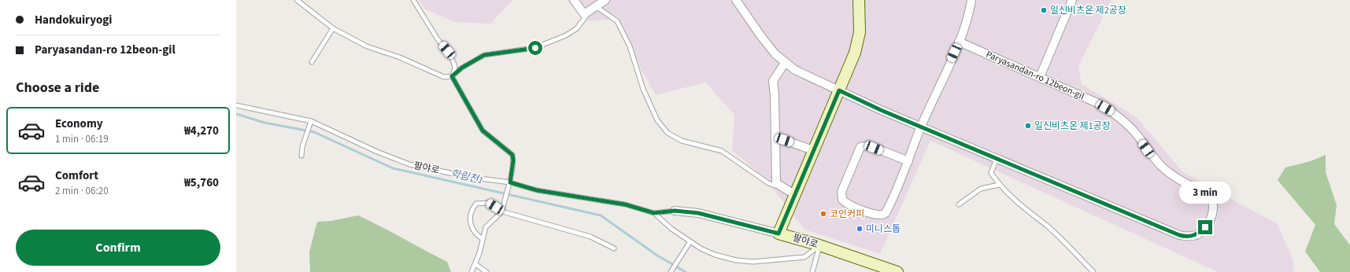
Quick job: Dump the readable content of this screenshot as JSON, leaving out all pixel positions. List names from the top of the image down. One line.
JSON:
{"streets":{"street":["Paryasandan-ro 12beon-gil","팔야로"]},"water":["학림천1"],"places":["일신비츠온 제2공장","일신비츠온 제1공장","코인커피","미니스톱"],"page":{"banner":["Handokuiryogi","Paryasandan-ro 12beon-gil"],"heading":"Choose a ride","list":[{"name":"Economy","note":"1 min · 06:19","value":"₩4,270"},{"name":"Comfort","note":"2 min · 06:20","value":"₩5,760"}],"bubble":"3 min","buttons":"Confirm"}}
